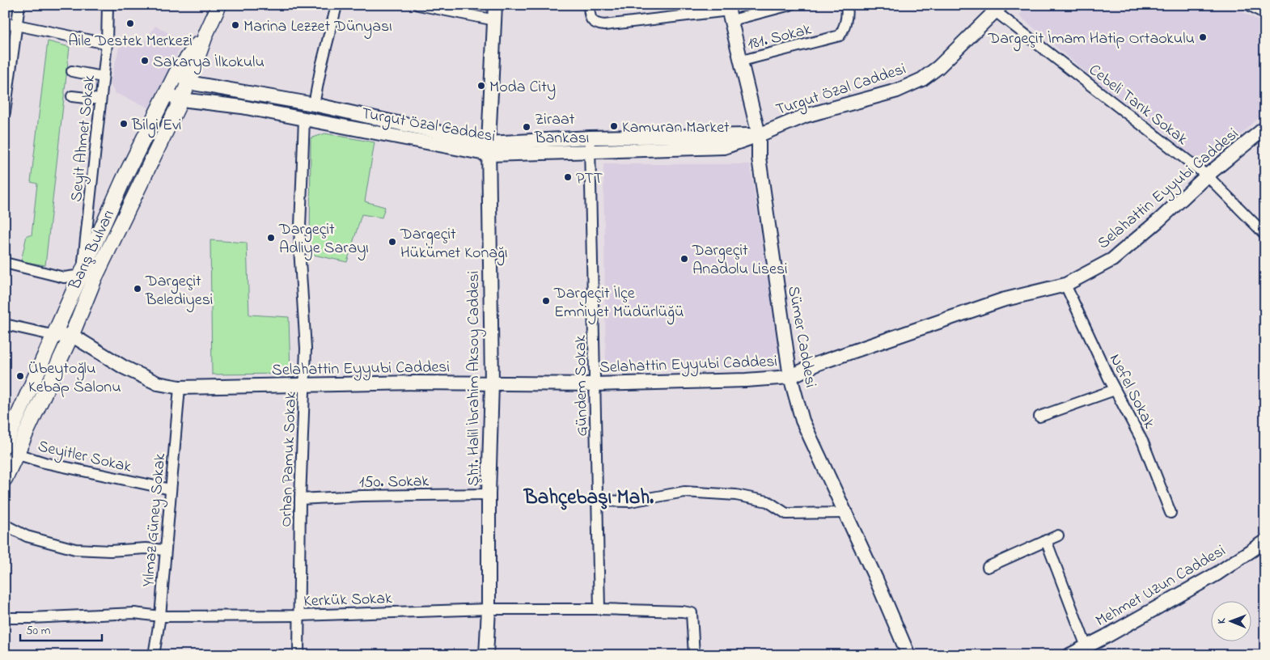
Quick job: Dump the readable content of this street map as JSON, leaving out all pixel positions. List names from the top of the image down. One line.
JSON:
{"streets":{"main road":["Barış Bulvarı"],"street":["181. Sokak","Turgut Özal Caddesi","Cebeli Tarık Sokak","Seyit Ahmet Sokak","Selahattin Eyyubi Caddesi","Sümer Caddesi","Şht. Halil İbrahim Aksoy Caddesi","Gündem Sokak","Nefel Sokak","Seyitler Sokak","Orhan Pamuk Sokak","150. Sokak","Yılmaz Güney Sokak","Mehmet Uzun Caddesi","Kerkük Sokak"]},"crossings":[["181. Sokak","Sümer Caddesi"],["Turgut Özal Caddesi","Cebeli Tarık Sokak"],["Turgut Özal Caddesi","Barış Bulvarı"],["Turgut Özal Caddesi","Sümer Caddesi"],["Turgut Özal Caddesi","Şht. Halil İbrahim Aksoy Caddesi"],["Turgut Özal Caddesi","Gündem Sokak"],["Turgut Özal Caddesi","Orhan Pamuk Sokak"],["Cebeli Tarık Sokak","Selahattin Eyyubi Caddesi"],["Seyit Ahmet Sokak","Barış Bulvarı"],["Selahattin Eyyubi Caddesi","Barış Bulvarı"],["Selahattin Eyyubi Caddesi","Sümer Caddesi"],["Selahattin Eyyubi Caddesi","Şht. Halil İbrahim Aksoy Caddesi"],["Selahattin Eyyubi Caddesi","Gündem Sokak"],["Selahattin Eyyubi Caddesi","Nefel Sokak"],["Selahattin Eyyubi Caddesi","Orhan Pamuk Sokak"],["Selahattin Eyyubi Caddesi","Yılmaz Güney Sokak"],["Barış Bulvarı","Seyitler Sokak"],["Şht. Halil İbrahim Aksoy Caddesi","150. Sokak"],["Şht. Halil İbrahim Aksoy Caddesi","Kerkük Sokak"],["Gündem Sokak","Kerkük Sokak"],["Seyitler Sokak","Yılmaz Güney Sokak"],["Orhan Pamuk Sokak","150. Sokak"],["Orhan Pamuk Sokak","Kerkük Sokak"],["Yılmaz Güney Sokak","Kerkük Sokak"]],"districts":["Bahçebaşı Mah."],"places":["Aile Destek Merkezi","Marina Lezzet Dünyası","Dargeçit İmam Hatip Ortaokulu","Sakarya İlkokulu","Moda City","Bilgi Evi","Kamuran Market","Ziraat Bankası","PTT","Dargeçit Adliye Sarayı","Dargeçit Hükümet Konağı","Dargeçit Anadolu Lisesi","Dargeçit Belediyesi","Dargeçit İlçe Emniyet Müdürlüğü","Übeytoğlu Kebap Salonu"],"scale_bar":"50 m","north":"left"}
